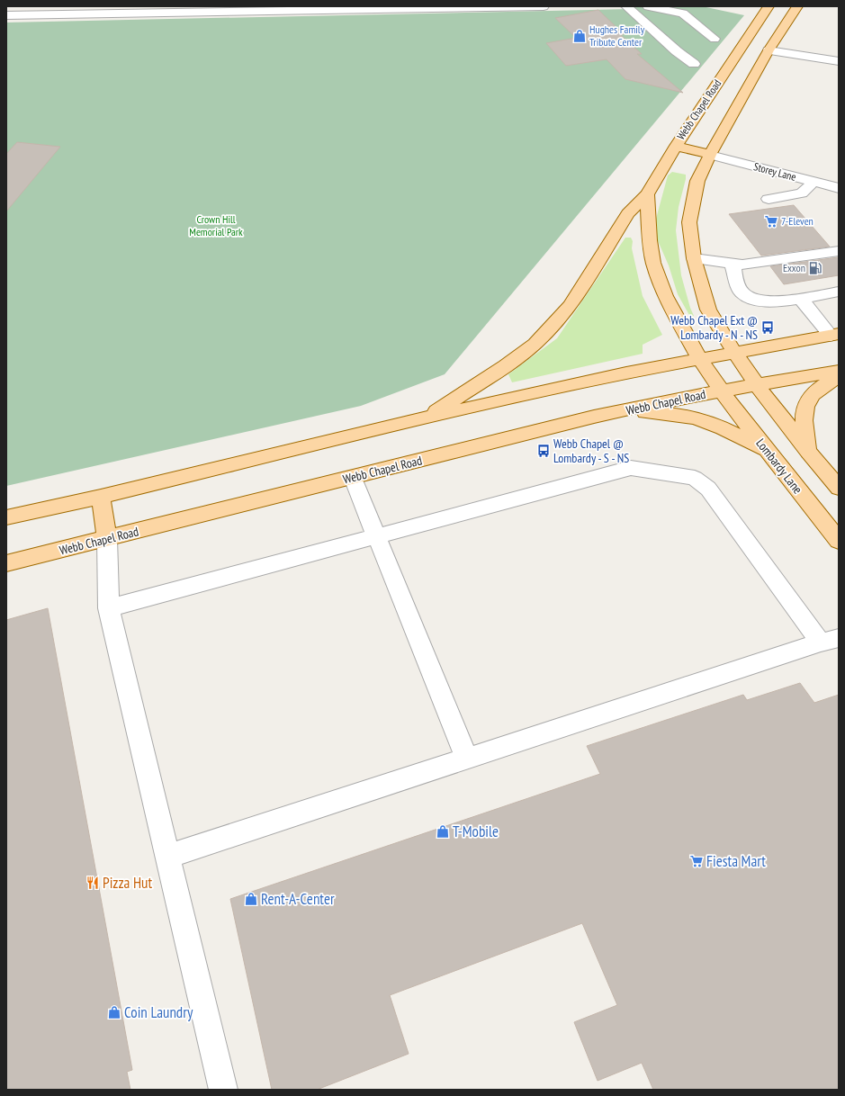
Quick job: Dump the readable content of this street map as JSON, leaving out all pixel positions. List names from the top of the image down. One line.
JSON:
{"streets":{"main road":["Webb Chapel Road","Lombardy Lane"],"street":["Storey Lane"]},"crossings":[["Webb Chapel Road","Lombardy Lane"]],"parks":["Crown Hill Memorial Park"],"places":{"shop":["Hughes Family Tribute Center","T-Mobile","Rent-A-Center","Coin Laundry"],"supermarket":["7-Eleven","Fiesta Mart"],"fuel station":["Exxon"],"bus stop":["Webb Chapel Ext @ Lombardy - N - NS","Webb Chapel @ Lombardy - S - NS"],"restaurant":["Pizza Hut"]}}
